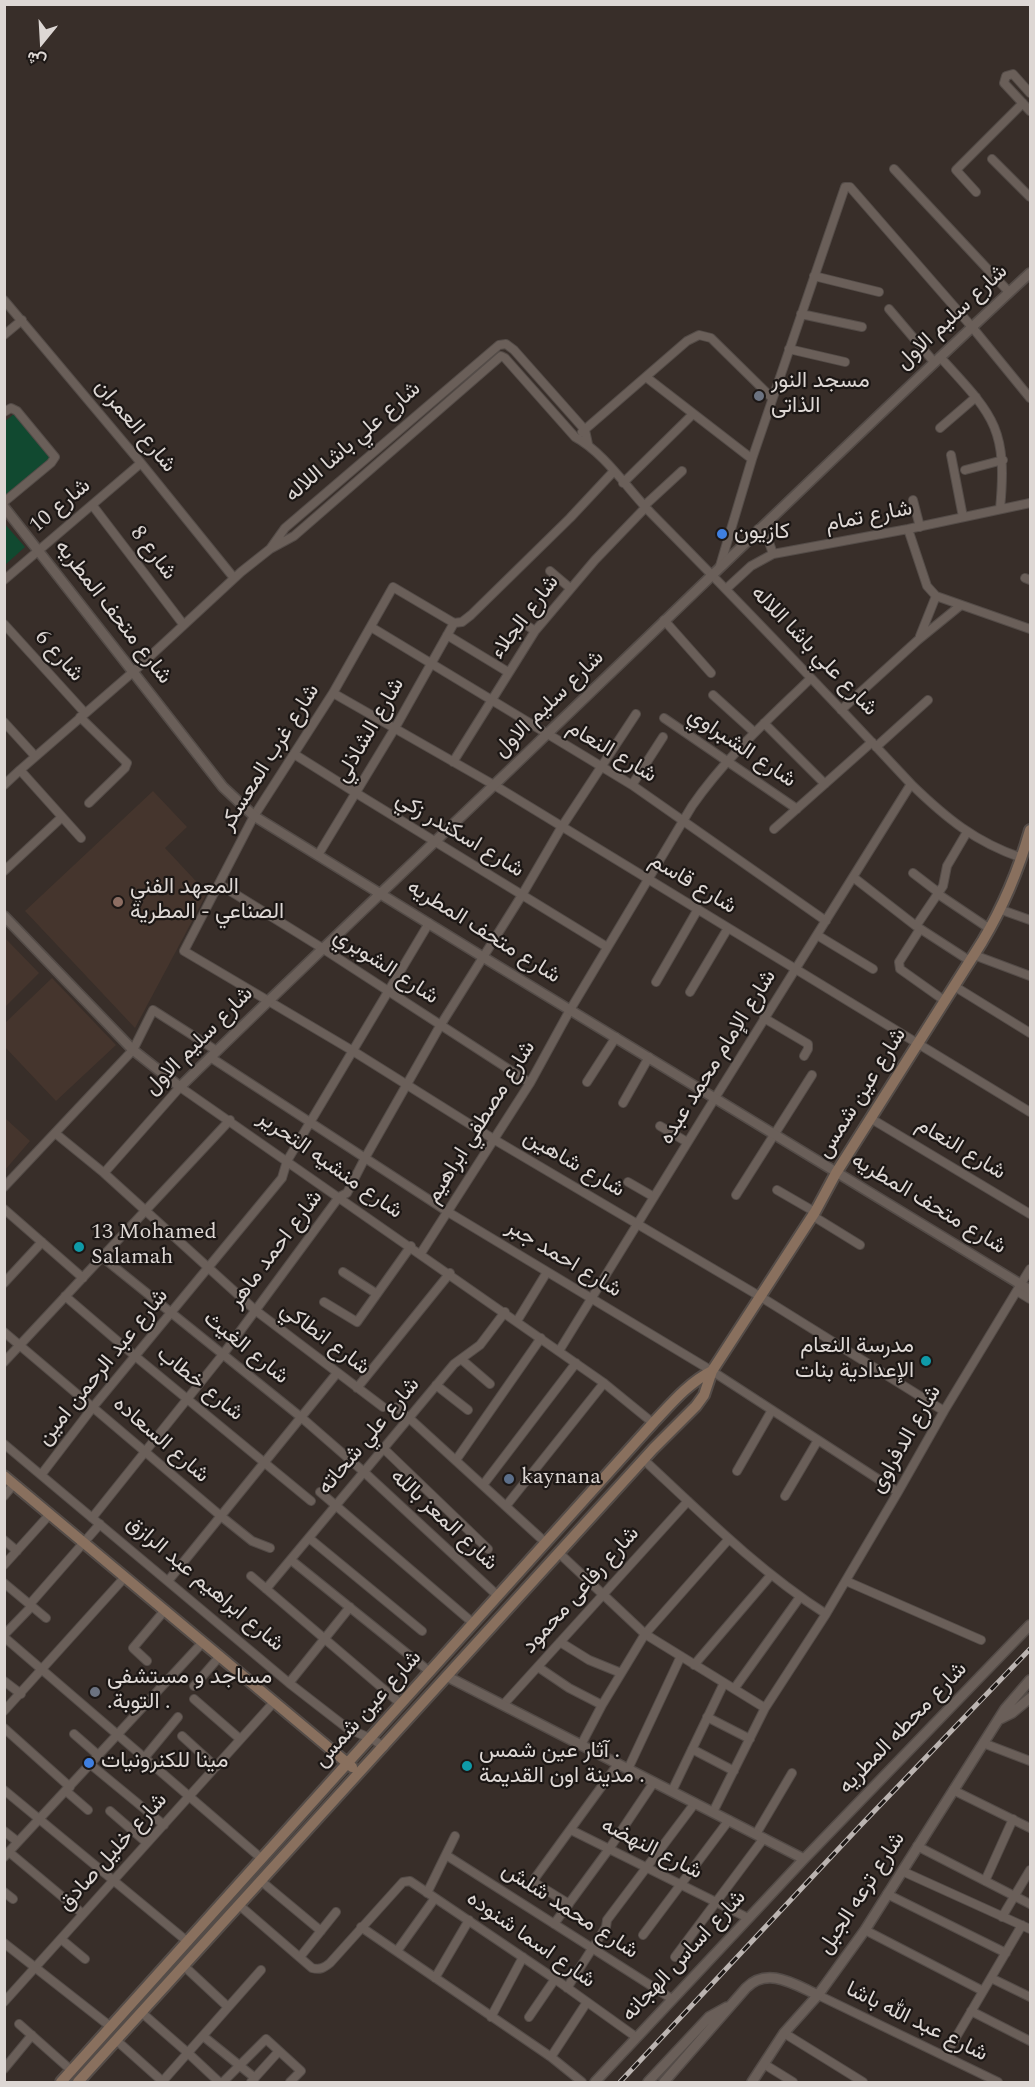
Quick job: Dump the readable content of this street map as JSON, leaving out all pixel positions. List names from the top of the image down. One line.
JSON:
{"streets":{"main road":["شارع عين شمس","شارع ابراهيم عبد الرازق"],"street":["شارع سليم الاول","شارع العمران","شارع علي باشا اللاله","شارع 10","شارع تمام","شارع 8","شارع متحف المطريه","شارع الجلاء","شارع 6","شارع الشاذلي","شارع الشبراوي","شارع النعام","شارع غرب المعسكر","شارع اسكندر زكي","شارع قاسم","شارع الشوبري","شارع الإمام محمد عبده","شارع مصطفي ابراهيم","شارع شاهين","شارع منشيه التحرير","شارع احمد ماهر","شارع احمد جبر","شارع انطاكي","شارع الغيث","شارع عبد الرحمن امين","شارع خطاب","شارع علي شحاته","شارع الدفراوى","شارع السعاده","شارع المعز بالله","شارع رفاعى محمود","شارع محطه المطريه","شارع النهضه","شارع خليل صادق","شارع ترعه الجبل","شارع محمد شلش","شارع اسما شنوده","شارع اساس الهجانه","شارع عبد الله باشا"]},"crossings":[["شارع سليم الاول","شارع علي باشا اللاله"],["شارع سليم الاول","شارع متحف المطريه"],["شارع سليم الاول","شارع النعام"],["شارع سليم الاول","شارع اسكندر زكي"],["شارع سليم الاول","شارع قاسم"],["شارع سليم الاول","شارع الشوبري"],["شارع سليم الاول","شارع شاهين"],["شارع سليم الاول","شارع منشيه التحرير"],["شارع سليم الاول","شارع احمد جبر"],["شارع سليم الاول","شارع انطاكي"],["شارع العمران","شارع علي باشا اللاله"],["شارع العمران","شارع 10"],["شارع علي باشا اللاله","شارع تمام"],["شارع علي باشا اللاله","شارع 8"],["شارع علي باشا اللاله","شارع متحف المطريه"],["شارع علي باشا اللاله","شارع الجلاء"],["شارع علي باشا اللاله","شارع 6"],["شارع علي باشا اللاله","شارع الإمام محمد عبده"],["شارع علي باشا اللاله","شارع عين شمس"],["شارع علي باشا اللاله","شارع مصطفي ابراهيم"],["شارع 10","شارع 8"],["شارع 10","شارع متحف المطريه"],["شارع متحف المطريه","شارع الشاذلي"],["شارع متحف المطريه","شارع غرب المعسكر"],["شارع متحف المطريه","شارع الإمام محمد عبده"],["شارع متحف المطريه","شارع عين شمس"],["شارع متحف المطريه","شارع مصطفي ابراهيم"],["شارع متحف المطريه","شارع احمد ماهر"],["شارع متحف المطريه","شارع عبد الرحمن امين"],["شارع متحف المطريه","شارع الدفراوى"],["شارع الجلاء","شارع النعام"],["شارع الجلاء","شارع قاسم"],["شارع الشاذلي","شارع النعام"],["شارع الشاذلي","شارع غرب المعسكر"],["شارع الشاذلي","شارع اسكندر زكي"],["شارع الشاذلي","شارع قاسم"],["شارع الشبراوي","شارع مصطفي ابراهيم"],["شارع النعام","شارع غرب المعسكر"],["شارع النعام","شارع الإمام محمد عبده"],["شارع النعام","شارع عين شمس"],["شارع النعام","شارع مصطفي ابراهيم"],["شارع النعام","شارع احمد ماهر"],["شارع غرب المعسكر","شارع اسكندر زكي"],["شارع غرب المعسكر","شارع قاسم"],["شارع غرب المعسكر","شارع الشوبري"],["شارع غرب المعسكر","شارع شاهين"],["شارع اسكندر زكي","شارع مصطفي ابراهيم"],["شارع اسكندر زكي","شارع احمد ماهر"],["شارع قاسم","شارع الإمام محمد عبده"],["شارع قاسم","شارع عين شمس"],["شارع قاسم","شارع مصطفي ابراهيم"],["شارع قاسم","شارع احمد ماهر"],["شارع الشوبري","شارع مصطفي ابراهيم"],["شارع الشوبري","شارع احمد ماهر"],["شارع الشوبري","شارع عبد الرحمن امين"],["شارع الإمام محمد عبده","شارع شاهين"],["شارع الإمام محمد عبده","شارع منشيه التحرير"],["شارع الإمام محمد عبده","شارع احمد جبر"],["شارع عين شمس","شارع شاهين"],["شارع عين شمس","شارع منشيه التحرير"],["شارع عين شمس","شارع احمد جبر"],["شارع عين شمس","شارع المعز بالله"],["شارع عين شمس","شارع ابراهيم عبد الرازق"],["شارع مصطفي ابراهيم","شارع شاهين"],["شارع مصطفي ابراهيم","شارع منشيه التحرير"],["شارع مصطفي ابراهيم","شارع احمد جبر"],["شارع شاهين","شارع احمد ماهر"],["شارع شاهين","شارع عبد الرحمن امين"],["شارع شاهين","شارع الدفراوى"],["شارع منشيه التحرير","شارع احمد ماهر"],["شارع منشيه التحرير","شارع احمد جبر"],["شارع منشيه التحرير","شارع عبد الرحمن امين"],["شارع منشيه التحرير","شارع علي شحاته"],["شارع احمد ماهر","شارع احمد جبر"],["شارع احمد ماهر","شارع انطاكي"],["شارع احمد ماهر","شارع الغيث"],["شارع احمد ماهر","شارع خطاب"],["شارع احمد ماهر","شارع السعاده"],["شارع احمد ماهر","شارع ابراهيم عبد الرازق"],["شارع احمد جبر","شارع عبد الرحمن امين"],["شارع احمد جبر","شارع الدفراوى"],["شارع انطاكي","شارع عبد الرحمن امين"],["شارع الغيث","شارع عبد الرحمن امين"],["شارع الغيث","شارع علي شحاته"],["شارع الغيث","شارع المعز بالله"],["شارع عبد الرحمن امين","شارع خطاب"],["شارع عبد الرحمن امين","شارع السعاده"],["شارع عبد الرحمن امين","شارع ابراهيم عبد الرازق"],["شارع علي شحاته","شارع المعز بالله"],["شارع ابراهيم عبد الرازق","شارع خليل صادق"],["شارع محطه المطريه","شارع اساس الهجانه"],["شارع النهضه","شارع اساس الهجانه"],["شارع ترعه الجبل","شارع عبد الله باشا"],["شارع محمد شلش","شارع اساس الهجانه"],["شارع اسما شنوده","شارع اساس الهجانه"]],"places":["مسجد النور الذاتى","كازيون","المعهد الفني الصناعي - المطرية","13 Mohamed Salamah","مدرسة النعام الإعدادية بنات","kaynana","مساجد و مستشفى .التوبة .","مينا للكنرونيات","آثار عين شمس . مدينة اون القديمة ."],"north":"bottom"}
